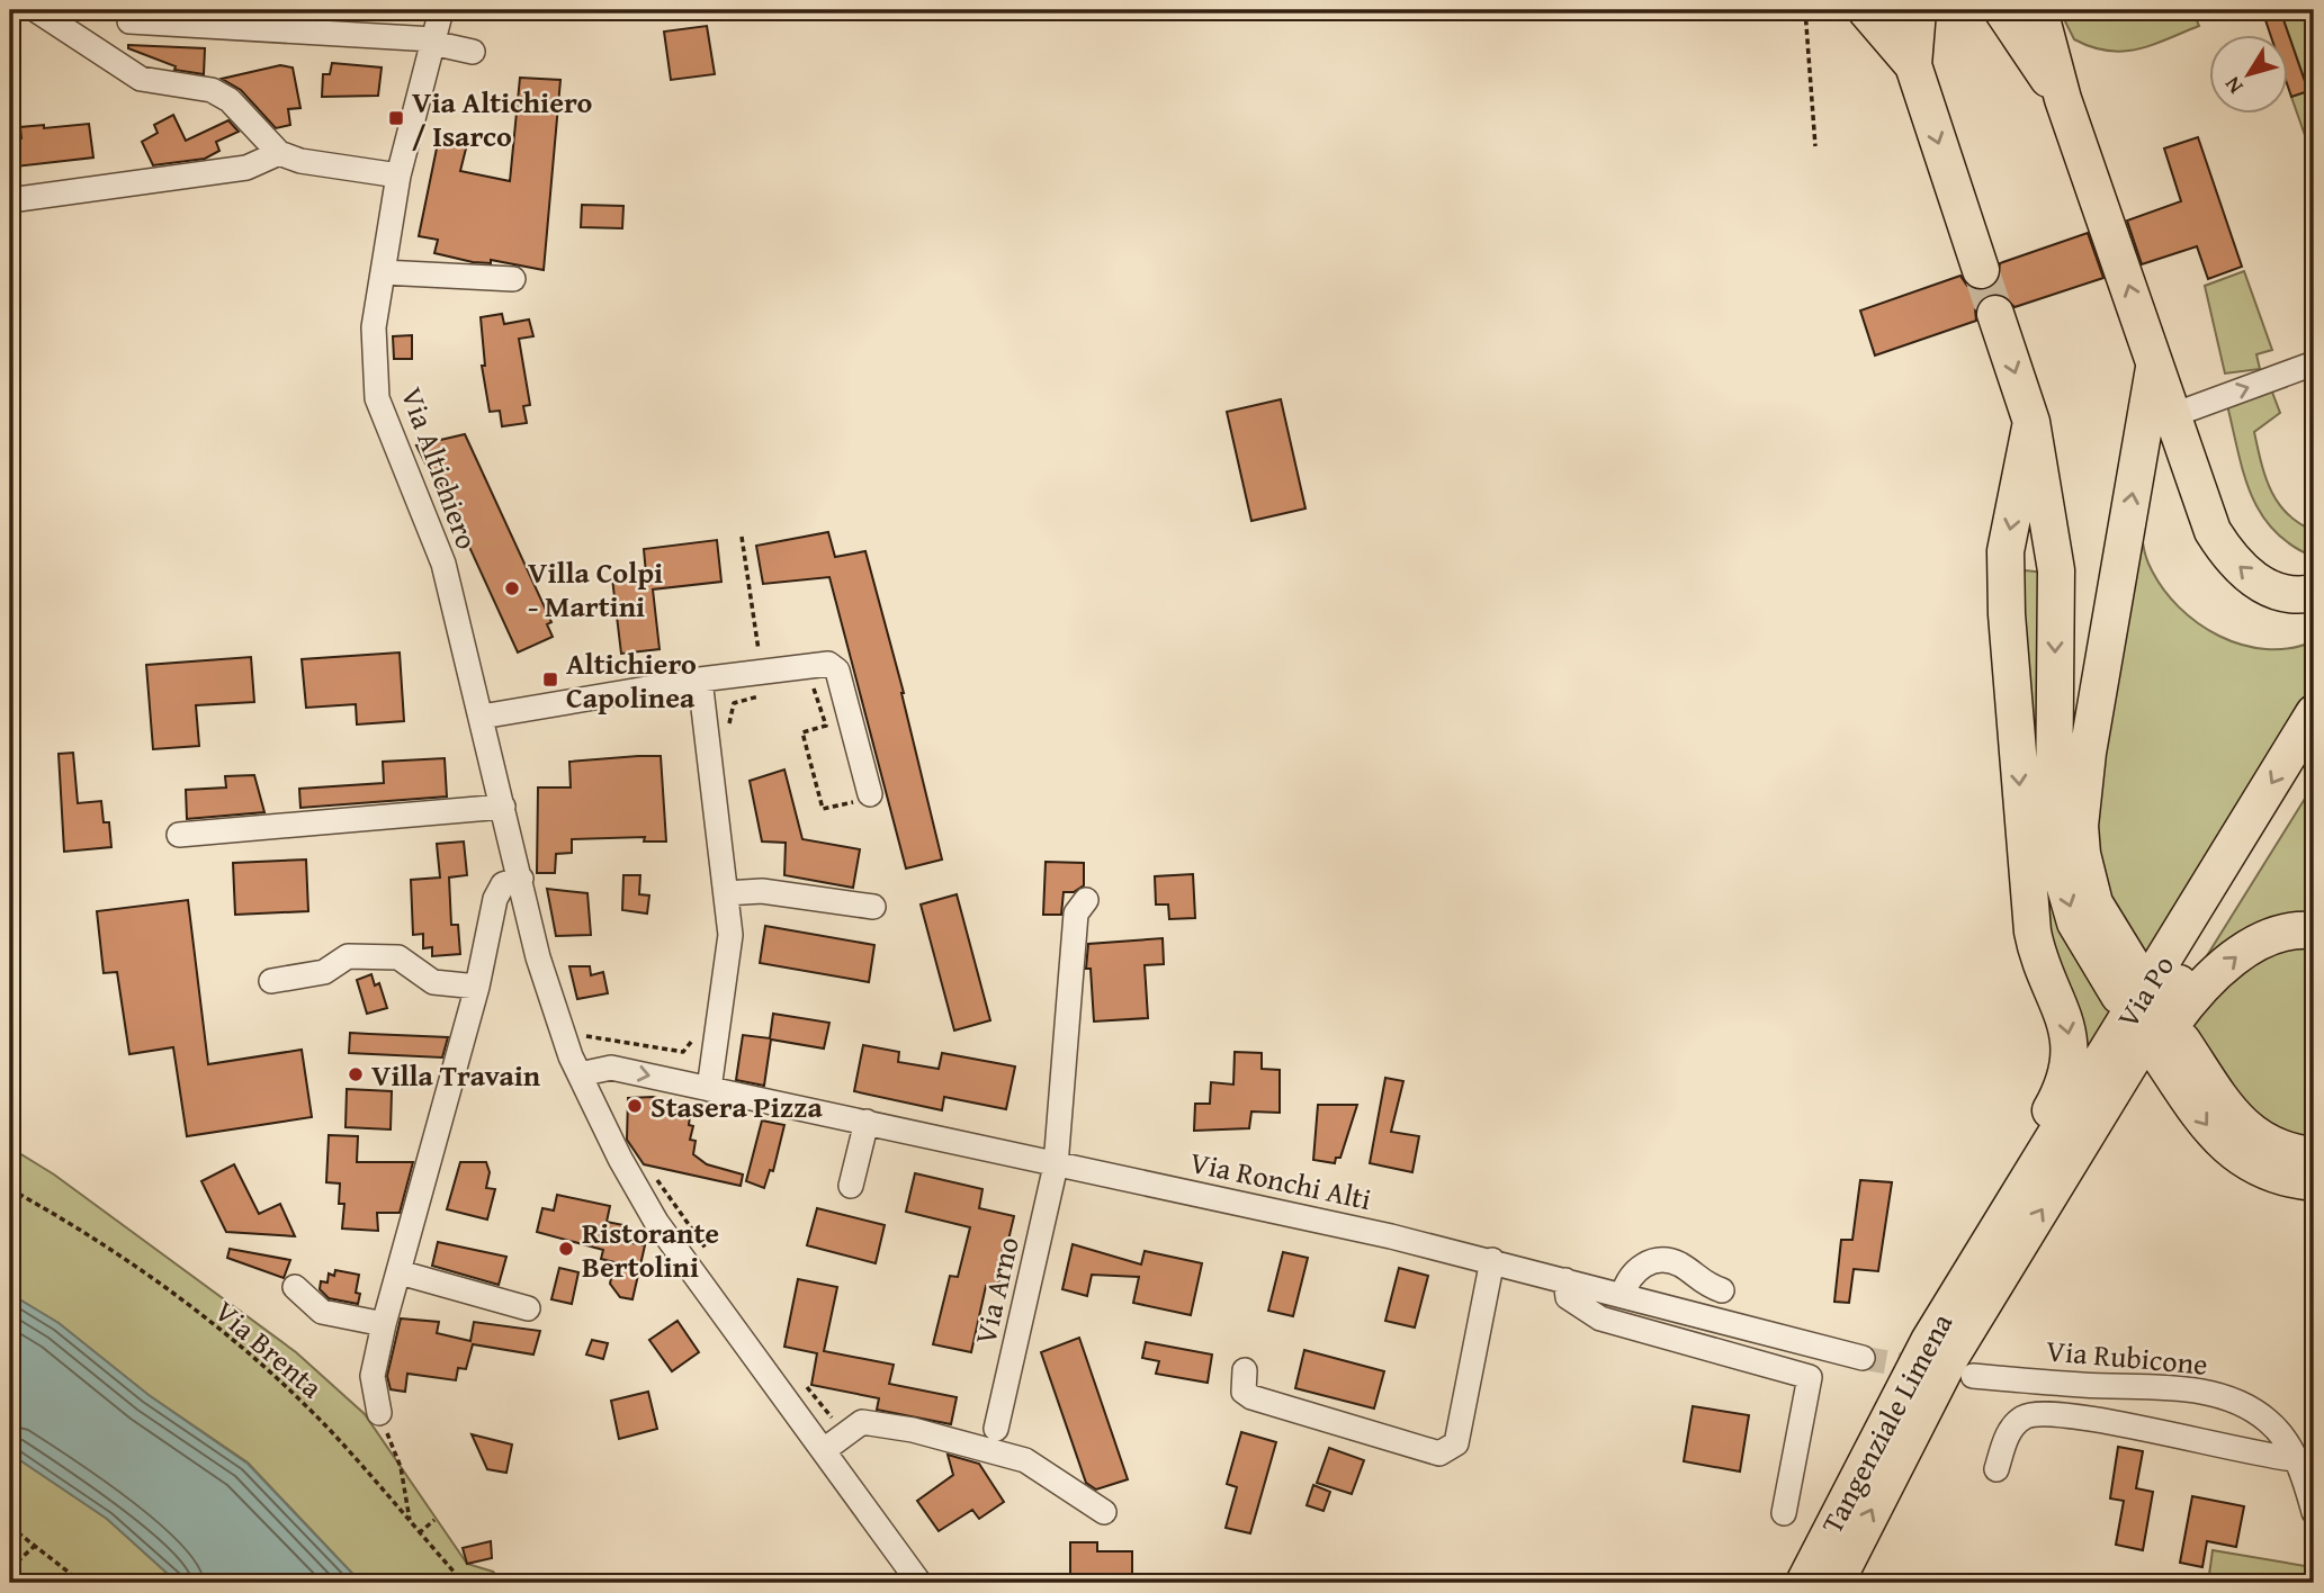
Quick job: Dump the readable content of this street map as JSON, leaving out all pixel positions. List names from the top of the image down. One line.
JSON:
{"streets":{"highway":["Via Po","Tangenziale Limena"],"street":["Via Altichiero","Via Ronchi Alti","Via Arno","Via Rubicone"],"path":["Via Brenta"]},"crossings":[["Via Altichiero","Via Ronchi Alti"],["Via Po","Tangenziale Limena"],["Via Ronchi Alti","Via Arno"]],"places":{"transit":["Via Altichiero / Isarco","Altichiero Capolinea"],"other":["Villa Colpi - Martini","Villa Travain","Stasera Pizza","Ristorante Bertolini"]},"north":"bottom left"}
